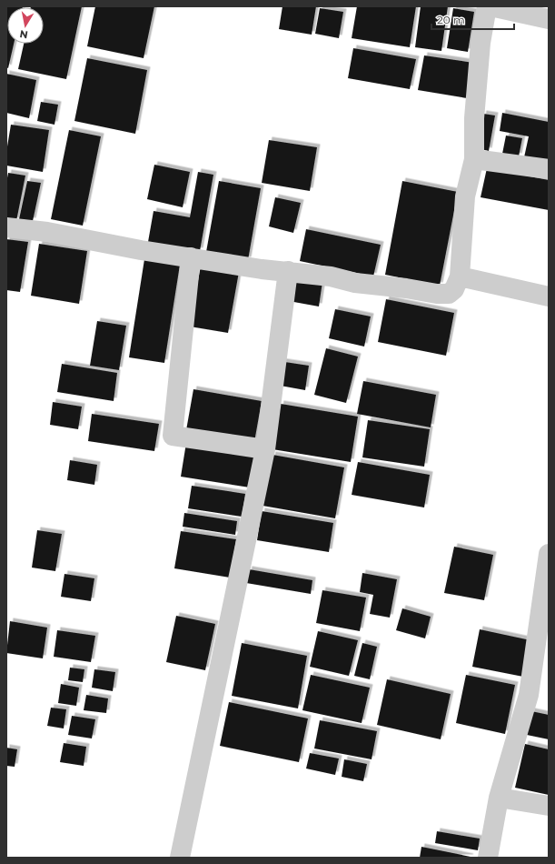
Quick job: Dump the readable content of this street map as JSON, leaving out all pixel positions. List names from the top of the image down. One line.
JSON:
{"scale_bar":"20 m","north":"bottom"}
